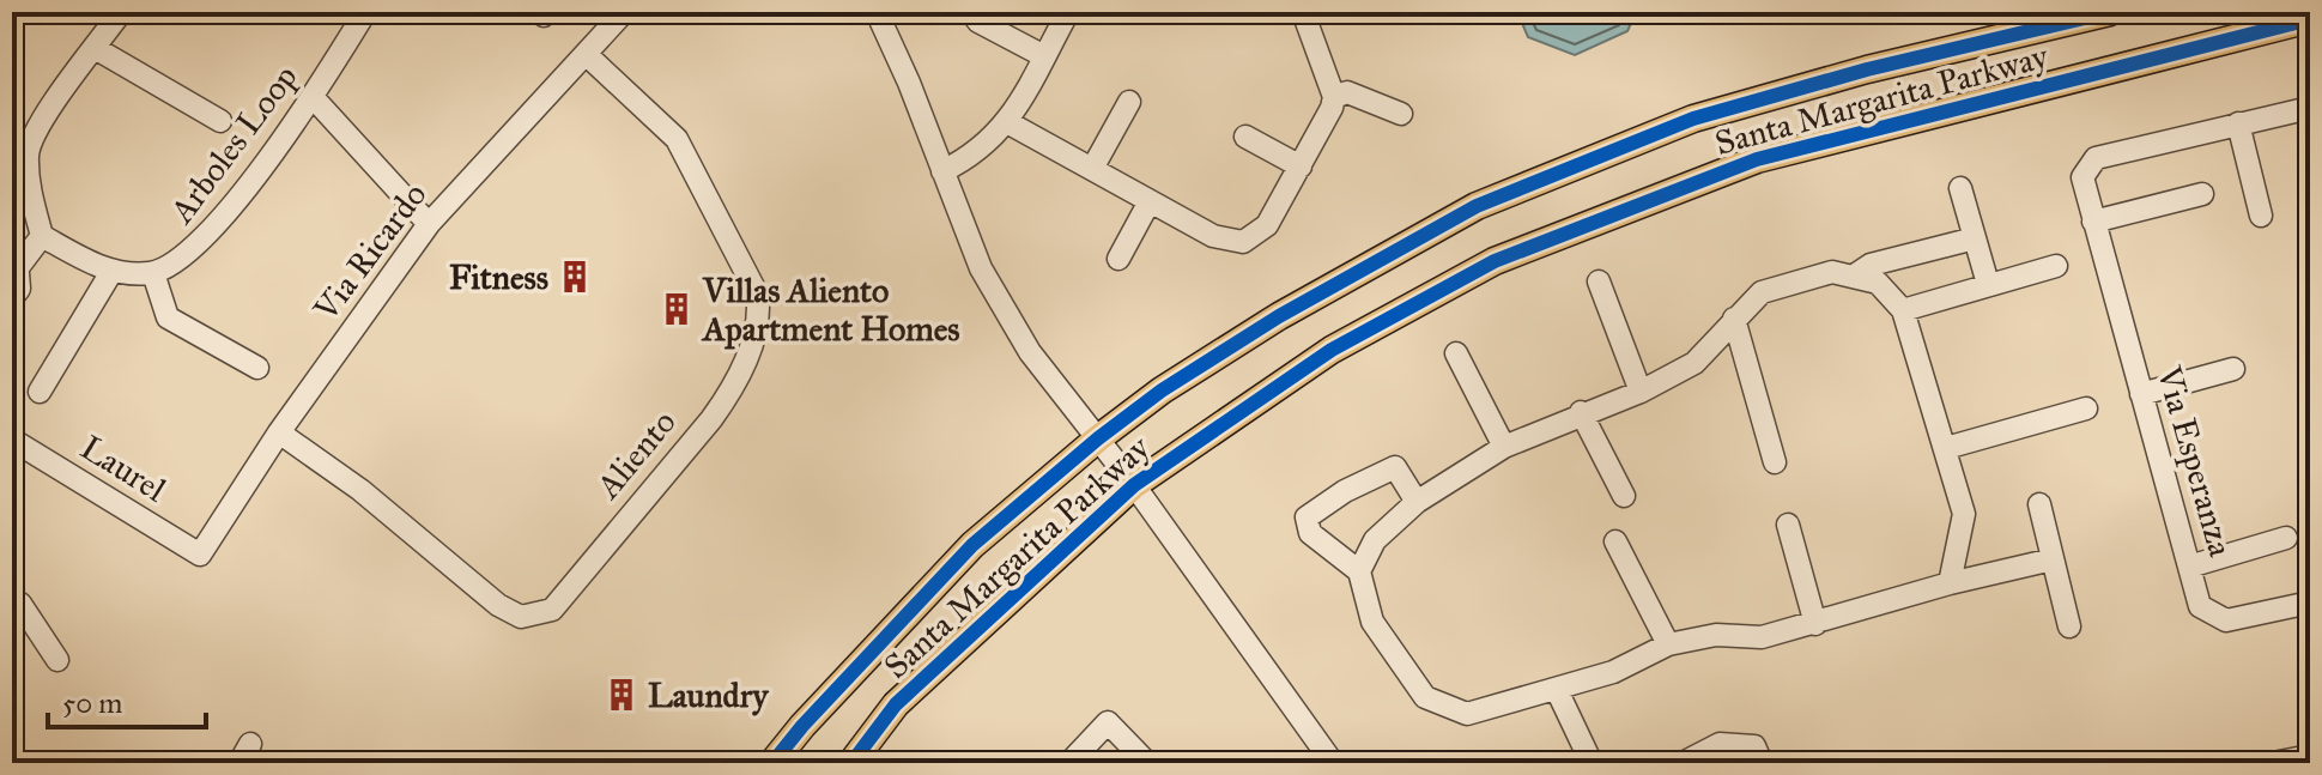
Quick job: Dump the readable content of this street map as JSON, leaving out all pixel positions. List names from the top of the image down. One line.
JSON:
{"streets":{"main road":["Santa Margarita Parkway"],"street":["Arboles Loop","Via Ricardo","Aliento","Via Esperanza","Laurel"]},"crossings":[["Via Ricardo","Aliento"],["Via Ricardo","Laurel"]],"places":{"building":["Fitness","Villas Aliento Apartment Homes","Laundry"]},"scale_bar":"50 m"}
